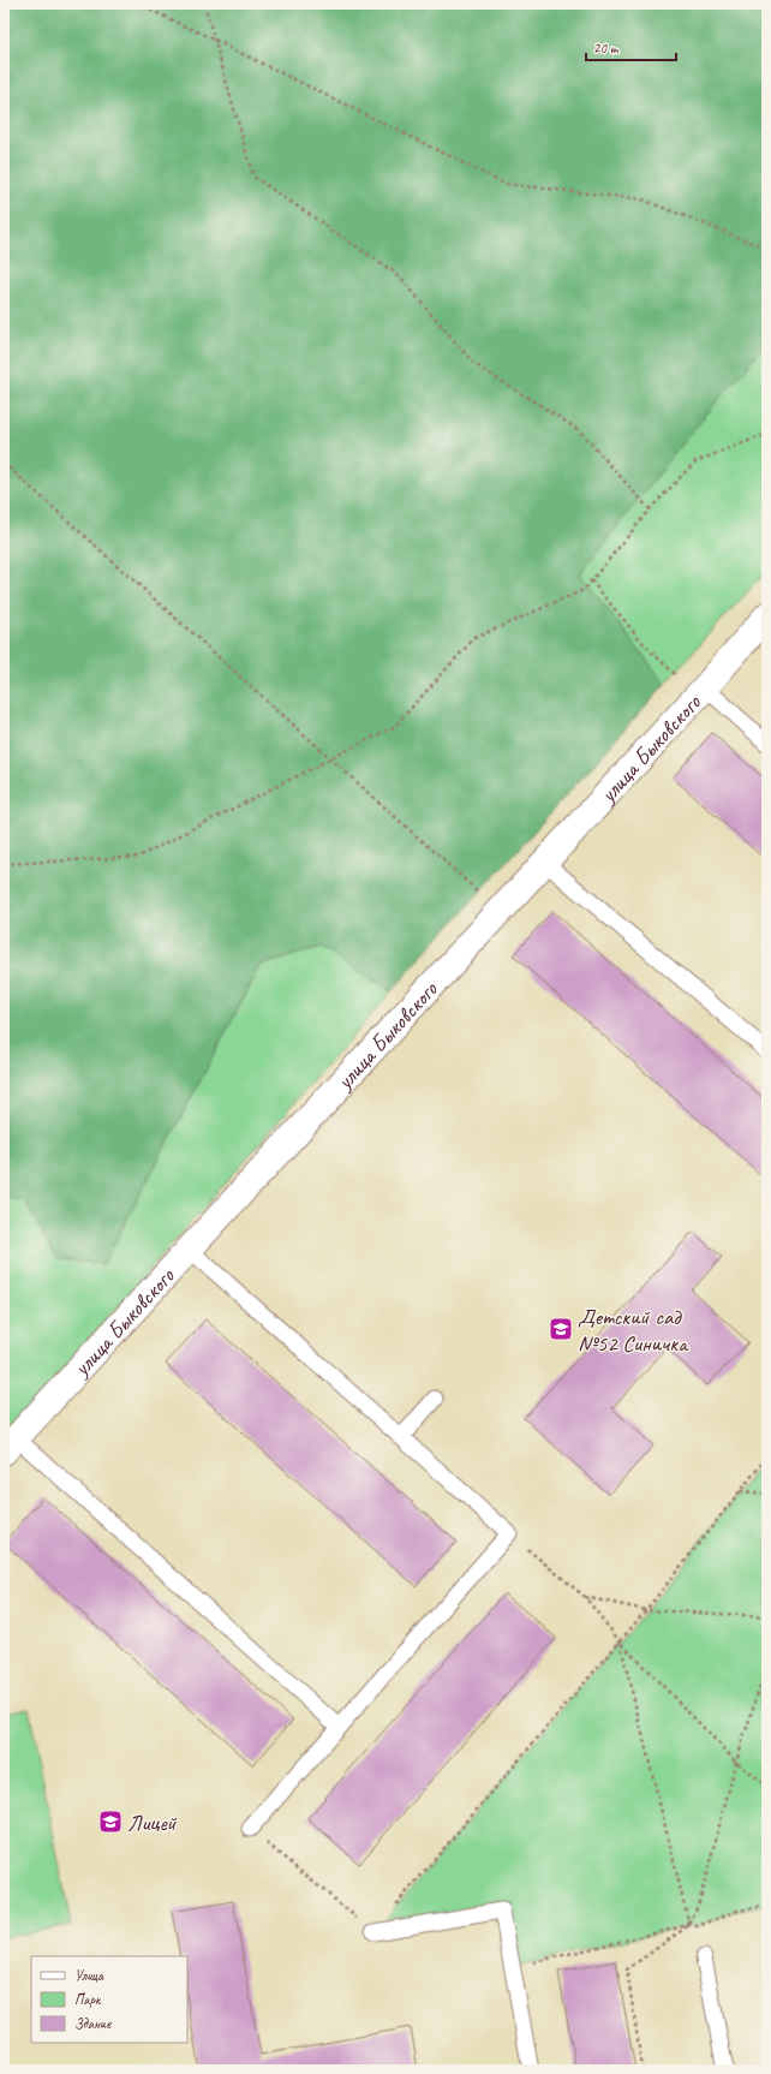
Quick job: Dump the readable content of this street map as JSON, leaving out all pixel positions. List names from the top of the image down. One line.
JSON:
{"streets":{"street":["улица Быковского"]},"places":{"school or university":["Детский сад №52 Синичка","Лицей"]},"legend":["Улица","Парк","Здание"],"scale_bar":"20 m"}
